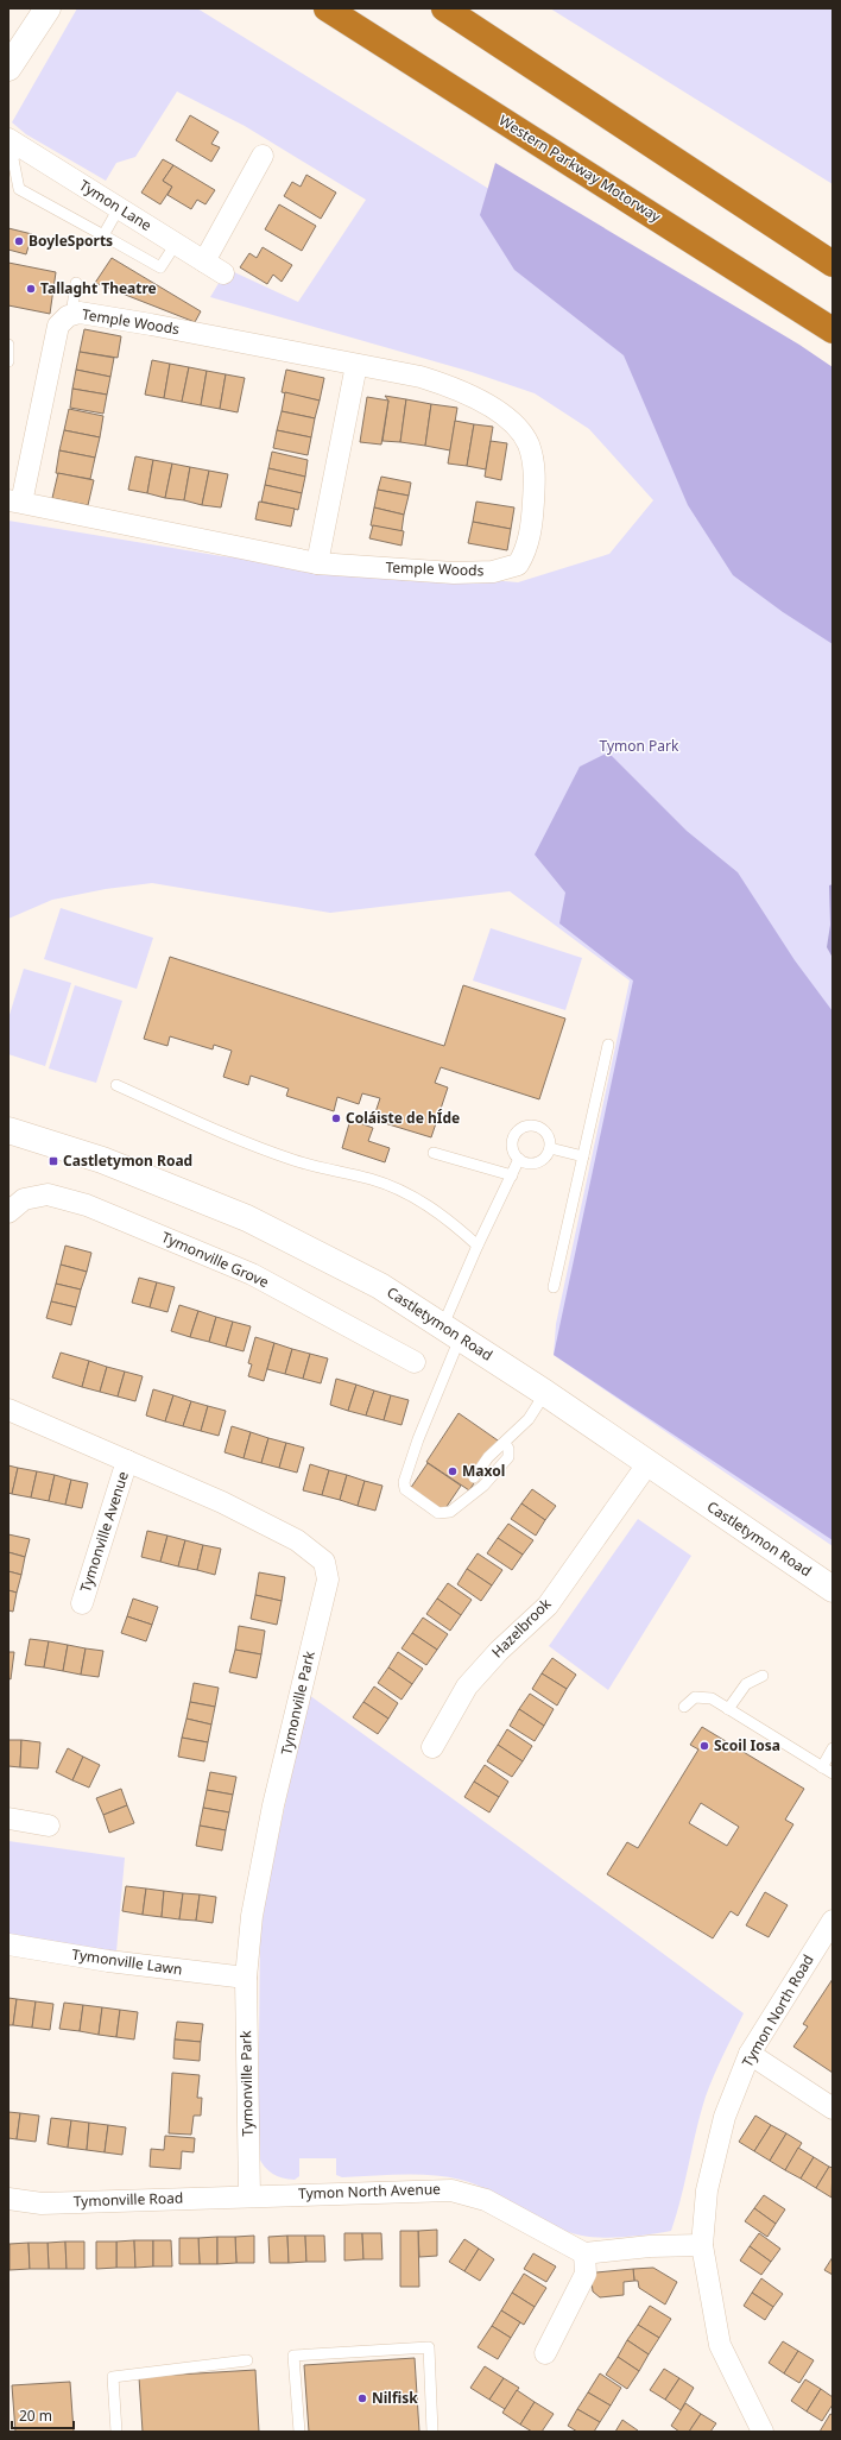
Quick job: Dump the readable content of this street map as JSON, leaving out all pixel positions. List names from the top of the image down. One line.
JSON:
{"streets":{"highway":["Western Parkway Motorway"],"street":["Tymon Lane","Temple Woods","Tymonville Grove","Castletymon Road","Tymonville Avenue","Hazelbrook","Tymonville Park","Tymonville Lawn","Tymon North Road","Tymon North Avenue","Tymonville Road"]},"crossings":[["Castletymon Road","Hazelbrook"],["Tymonville Avenue","Tymonville Park"],["Tymonville Park","Tymonville Lawn"],["Tymonville Park","Tymon North Avenue"],["Tymonville Park","Tymonville Road"],["Tymon North Avenue","Tymonville Road"]],"parks":["Tymon Park"],"places":{"other":["BoyleSports","Tallaght Theatre","Coláiste de hÍde","Maxol","Scoil Iosa","Nilfisk"],"transit":["Castletymon Road"]},"scale_bar":"20 m"}
